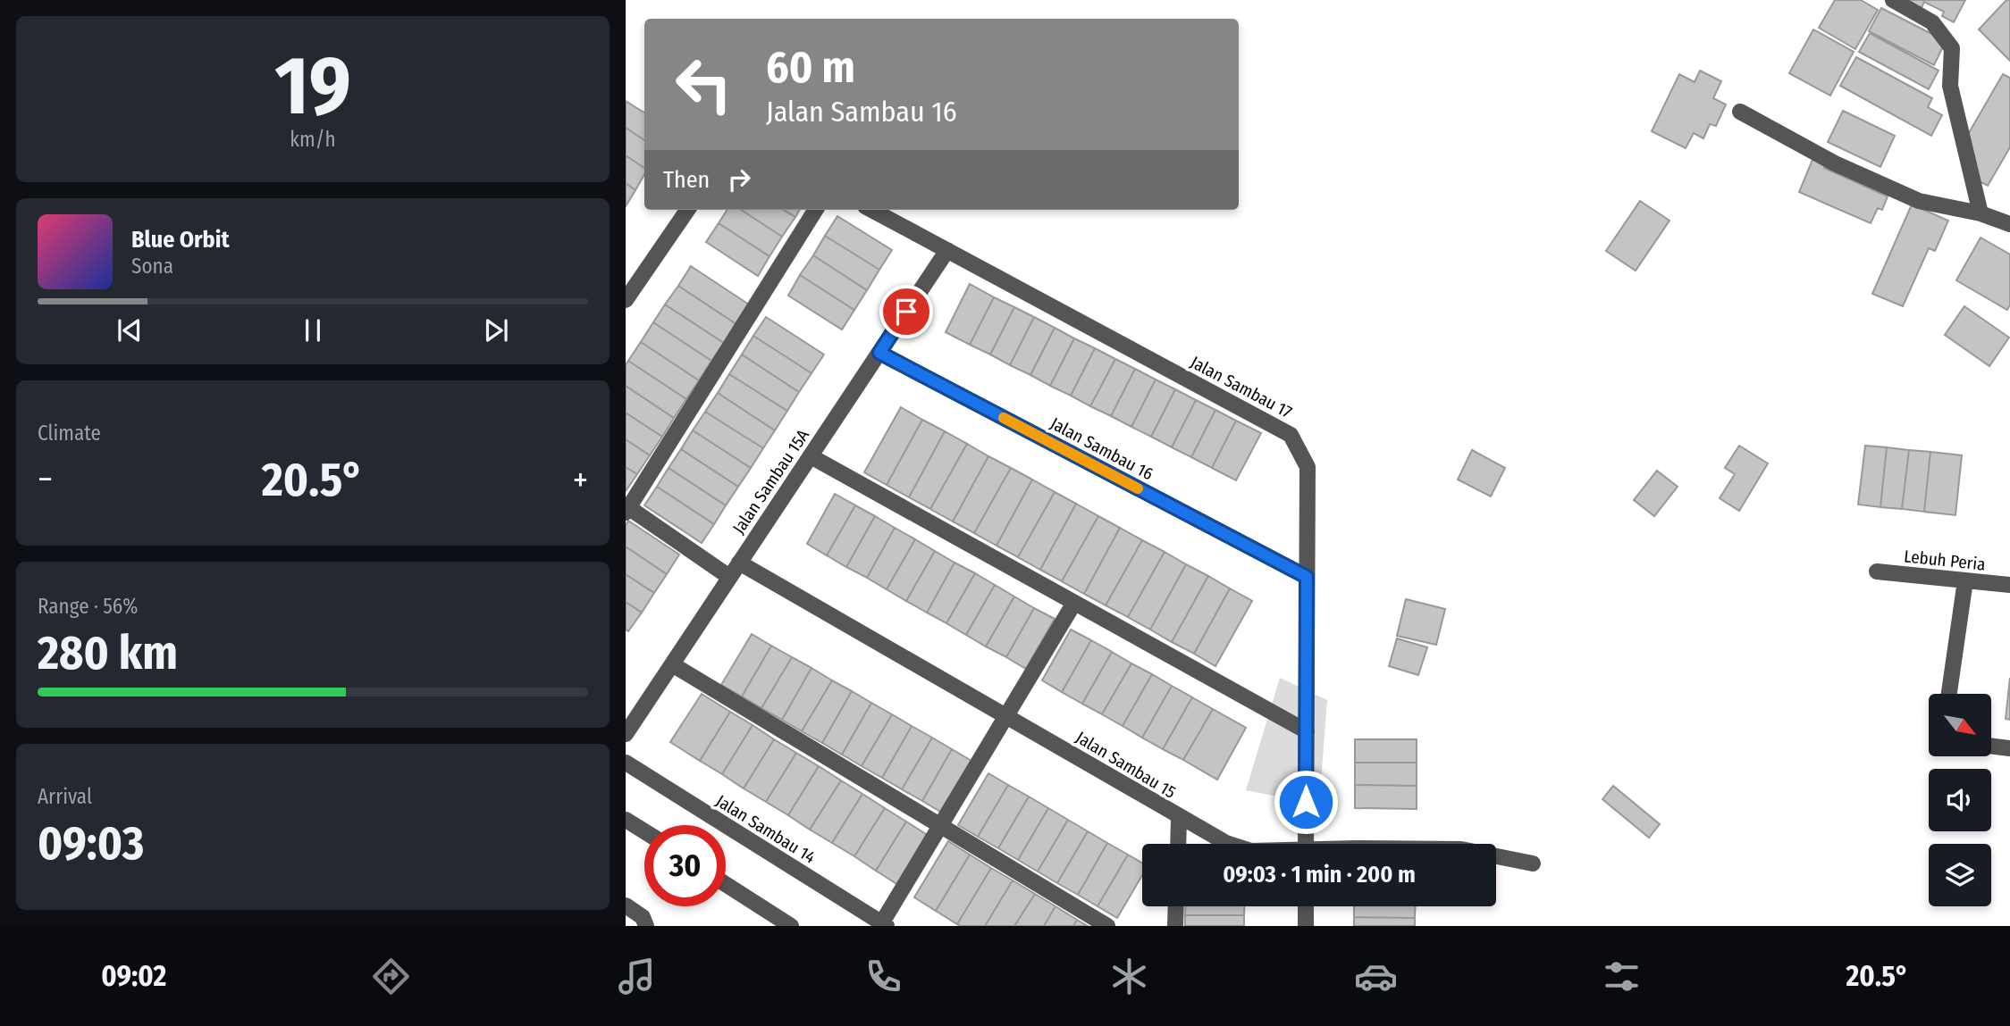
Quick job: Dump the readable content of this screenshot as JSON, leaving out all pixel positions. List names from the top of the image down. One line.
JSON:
{"streets":{"street":["Jalan Sambau 17","Jalan Sambau 16","Jalan Sambau 15A","Lebuh Peria","Jalan Sambau 15","Jalan Sambau 14"]},"crossings":[["Jalan Sambau 17","Jalan Sambau 16"],["Jalan Sambau 17","Jalan Sambau 15A"],["Jalan Sambau 16","Jalan Sambau 15A"],["Jalan Sambau 15A","Jalan Sambau 15"]],"north":"bottom right","page":{"tile":[["19","km/h"],"Climate",["Range · 56%","280 km"],["Arrival","09:03"]],"turn":["60 m","Jalan Sambau 16"],"then":"Then","song":["Blue Orbit","Sona"],"heat":["−","20.5°","+"],"limit":"30","trip":"09:03 · 1 min · 200 m","tabs":["09:02","20.5°"]}}
